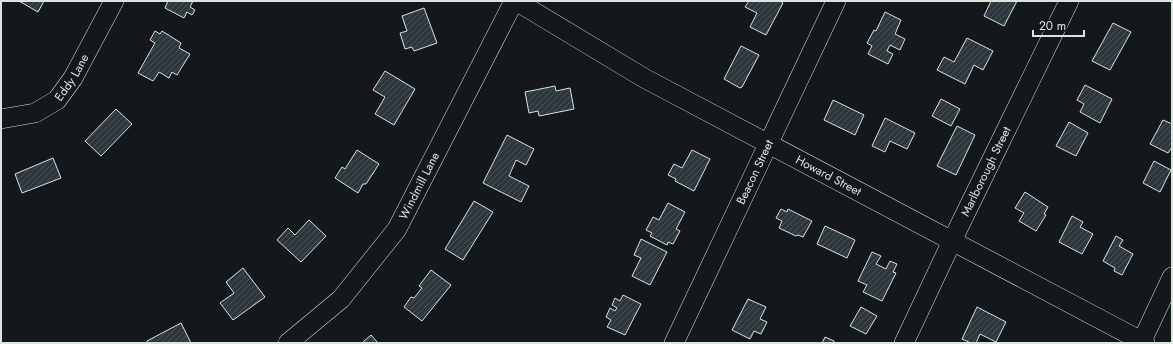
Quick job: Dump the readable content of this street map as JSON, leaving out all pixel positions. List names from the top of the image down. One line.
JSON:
{"streets":{"street":["Eddy Lane","Beacon Street","Marlborough Street","Howard Street","Windmill Lane"]},"crossings":[["Beacon Street","Howard Street"],["Marlborough Street","Howard Street"],["Howard Street","Windmill Lane"]],"scale_bar":"20 m"}
